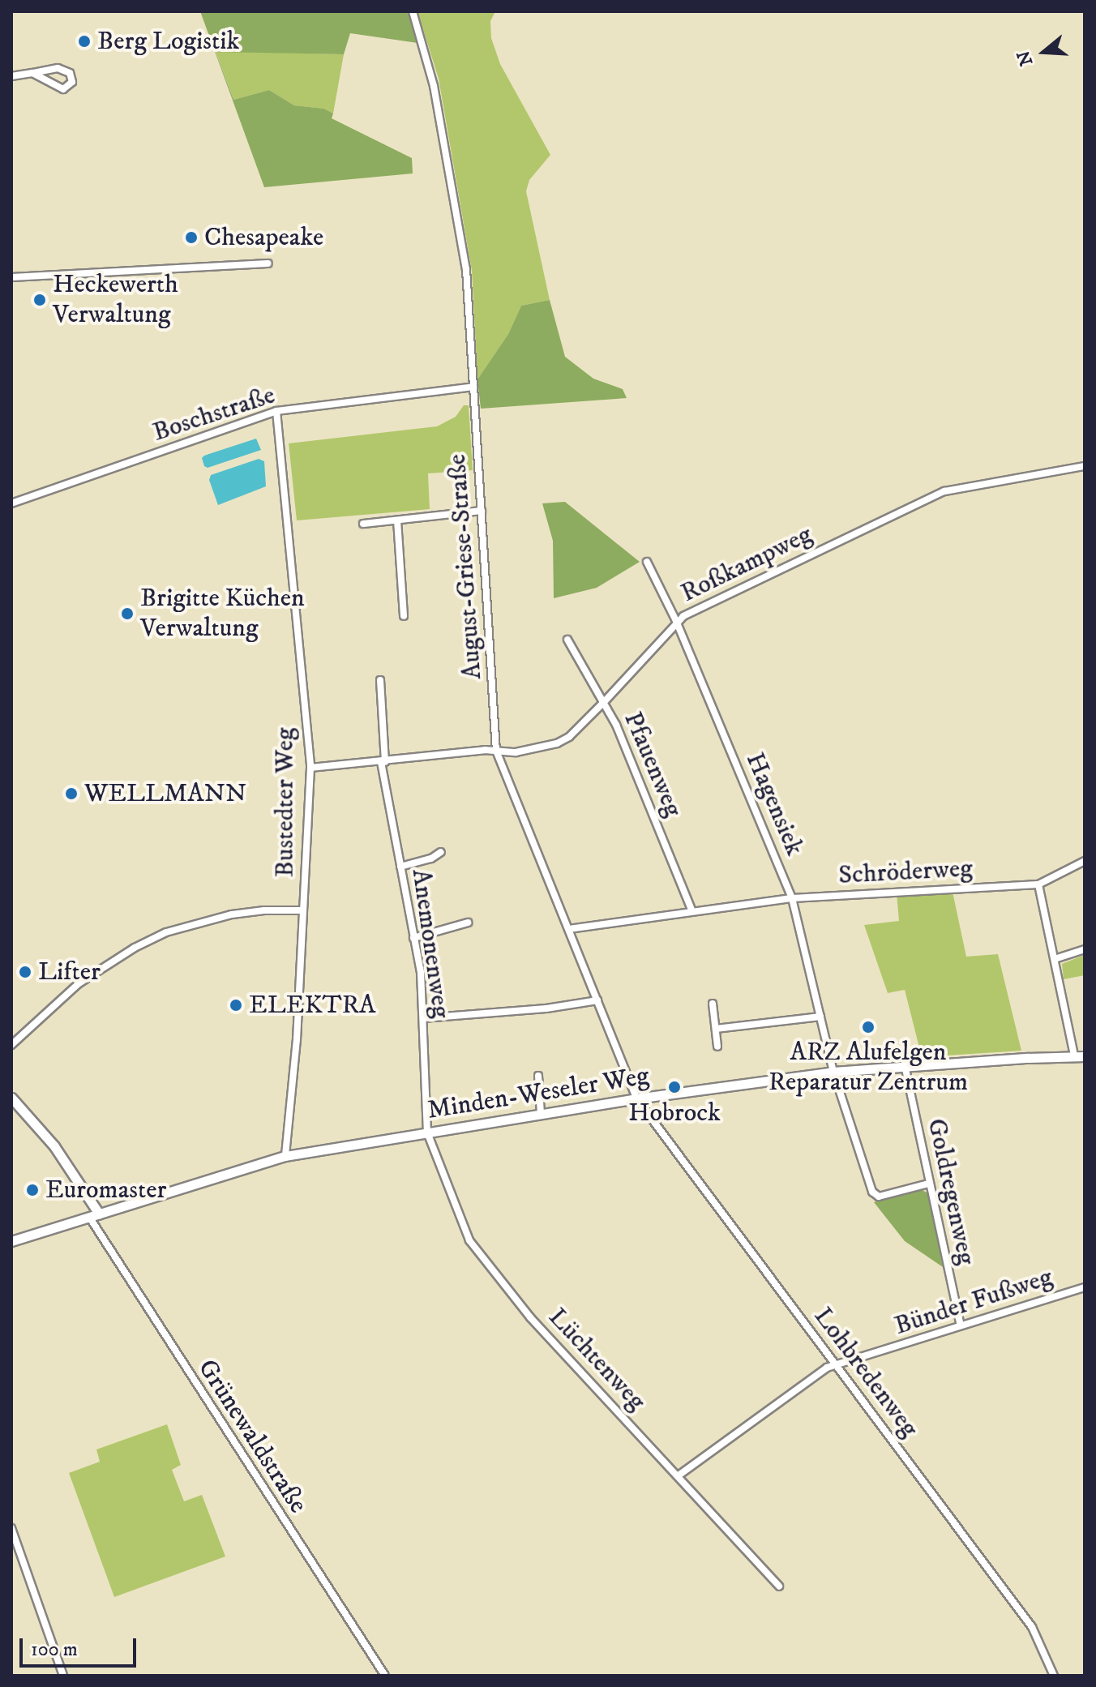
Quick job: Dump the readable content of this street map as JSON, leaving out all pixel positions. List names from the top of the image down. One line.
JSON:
{"streets":{"street":["Boschstraße","Roßkampweg","August-Griese-Straße","Pfauenweg","Bustedter Weg","Hagensiek","Schröderweg","Anemonenweg","Minden-Weseler Weg","Goldregenweg","Bünder Fußweg","Lüchtenweg","Lohbredenweg","Grünewaldstraße"]},"crossings":[["Boschstraße","August-Griese-Straße"],["Boschstraße","Bustedter Weg"],["Roßkampweg","August-Griese-Straße"],["Roßkampweg","Pfauenweg"],["Roßkampweg","Bustedter Weg"],["Roßkampweg","Hagensiek"],["Roßkampweg","Anemonenweg"],["August-Griese-Straße","Schröderweg"],["August-Griese-Straße","Minden-Weseler Weg"],["August-Griese-Straße","Lohbredenweg"],["Pfauenweg","Schröderweg"],["Bustedter Weg","Minden-Weseler Weg"],["Hagensiek","Schröderweg"],["Hagensiek","Minden-Weseler Weg"],["Hagensiek","Goldregenweg"],["Anemonenweg","Minden-Weseler Weg"],["Anemonenweg","Lüchtenweg"],["Minden-Weseler Weg","Goldregenweg"],["Minden-Weseler Weg","Lüchtenweg"],["Minden-Weseler Weg","Lohbredenweg"],["Minden-Weseler Weg","Grünewaldstraße"],["Goldregenweg","Bünder Fußweg"],["Bünder Fußweg","Lüchtenweg"],["Bünder Fußweg","Lohbredenweg"]],"places":["Berg Logistik","Chesapeake","Heckewerth Verwaltung","Brigitte Küchen Verwaltung","WELLMANN","Lifter","ELEKTRA","ARZ Alufelgen Reparatur Zentrum","Hobrock","Euromaster"],"scale_bar":"100 m","north":"left"}
